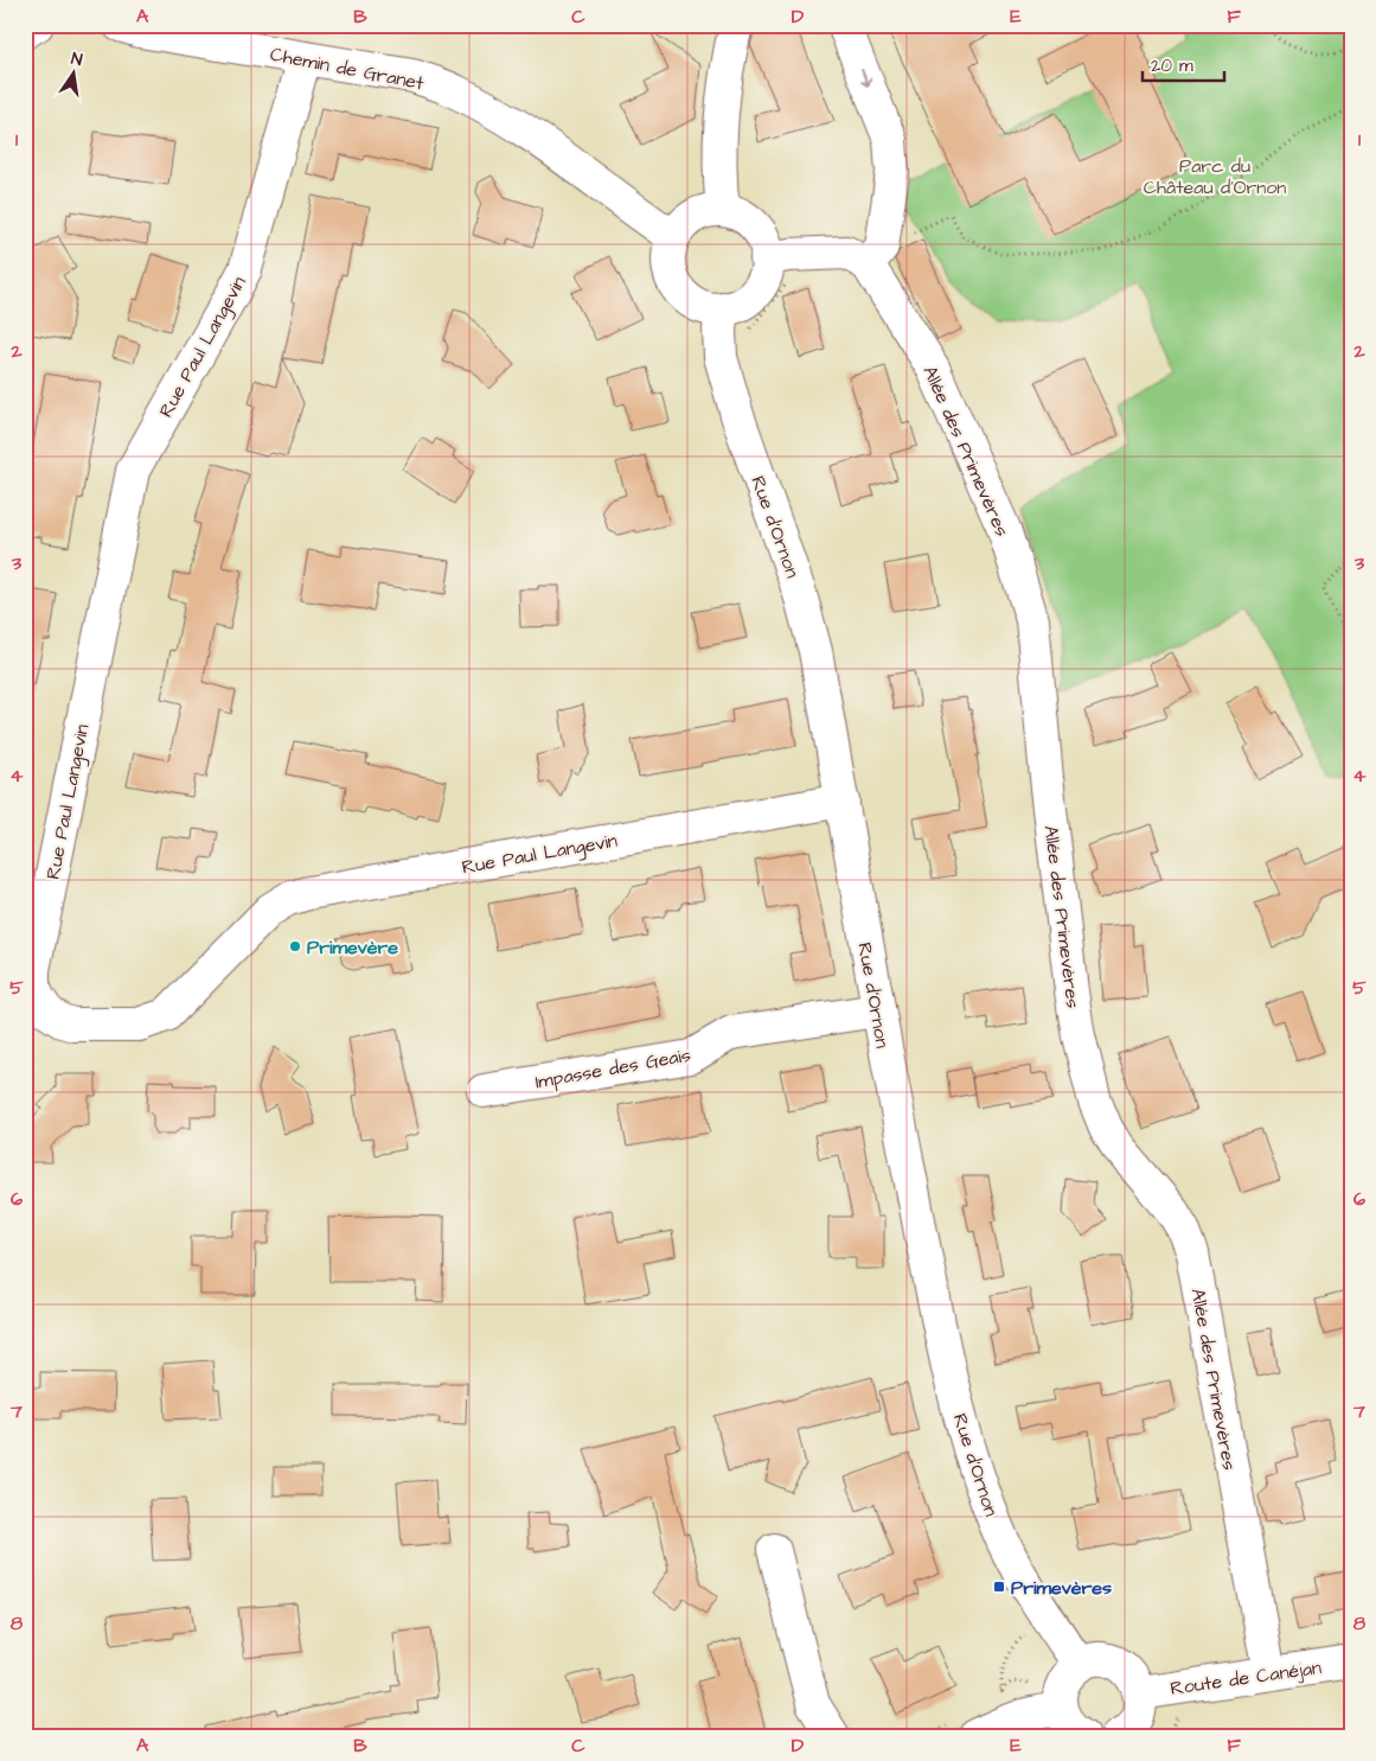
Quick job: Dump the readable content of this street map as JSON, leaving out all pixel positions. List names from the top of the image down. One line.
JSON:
{"streets":{"street":["Chemin de Granet","Rue Paul Langevin","Allée des Primevères","Rue d'Ornon","Impasse des Geais","Route de Canéjan"]},"crossings":[["Chemin de Granet","Rue Paul Langevin"],["Chemin de Granet","Rue d'Ornon"],["Rue Paul Langevin","Rue d'Ornon"],["Allée des Primevères","Route de Canéjan"],["Rue d'Ornon","Impasse des Geais"]],"parks":["Parc du Château d'Ornon"],"places":{"other":["Primevère"],"transit":["Primevères"]},"scale_bar":"20 m","north":"top","grid":{"columns":["A","B","C","D","E","F"],"rows":["1","2","3","4","5","6","7","8"]}}
